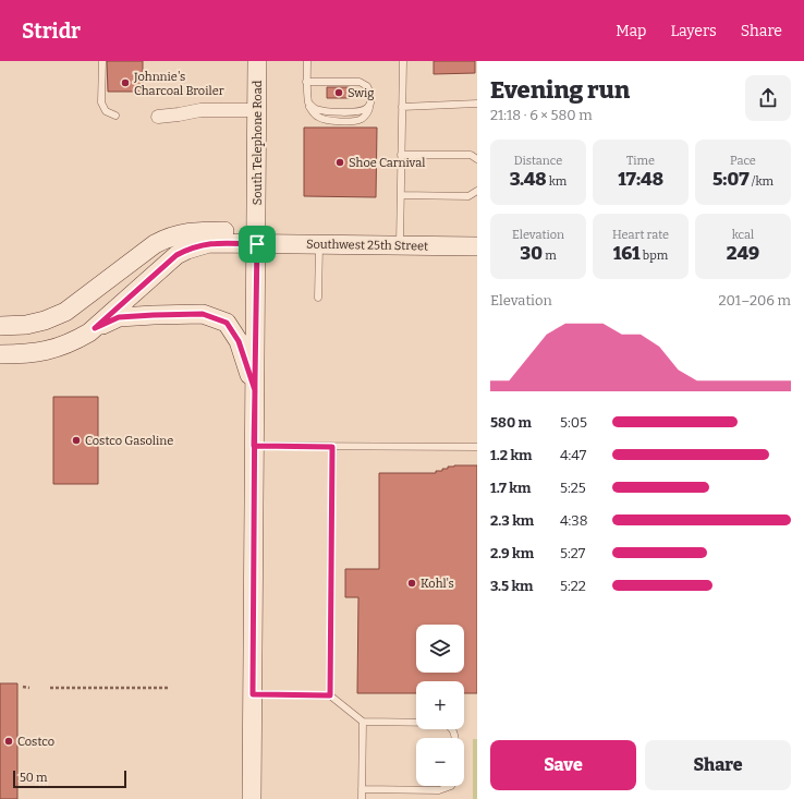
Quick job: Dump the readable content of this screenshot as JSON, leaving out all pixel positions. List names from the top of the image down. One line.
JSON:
{"streets":{"street":["South Telephone Road","Southwest 25th Street"]},"crossings":[["South Telephone Road","Southwest 25th Street"]],"places":["Johnnie's Charcoal Broiler","Swig","Shoe Carnival","Costco Gasoline","Kohl's","Costco"],"scale_bar":"50 m","page":{"header":"Stridr","nav":["Map","Layers","Share"],"heading":["Evening run","21:18 · 6 × 580 m"],"stats":[["Distance","3.48 km"],["Time","17:48"],["Pace","5:07 /km"],["Elevation","30 m"],["Heart rate","161 bpm"],["kcal","249"]],"chart":["Elevation","201–206 m"],"list":[{"name":"580 m","note":"5:05"},{"name":"1.2 km","note":"4:47"},{"name":"1.7 km","note":"5:25"},{"name":"2.3 km","note":"4:38"},{"name":"2.9 km","note":"5:27"},{"name":"3.5 km","note":"5:22"}],"map_buttons":["+","−"],"buttons":["Save","Share"],"scale":"50 m"}}
